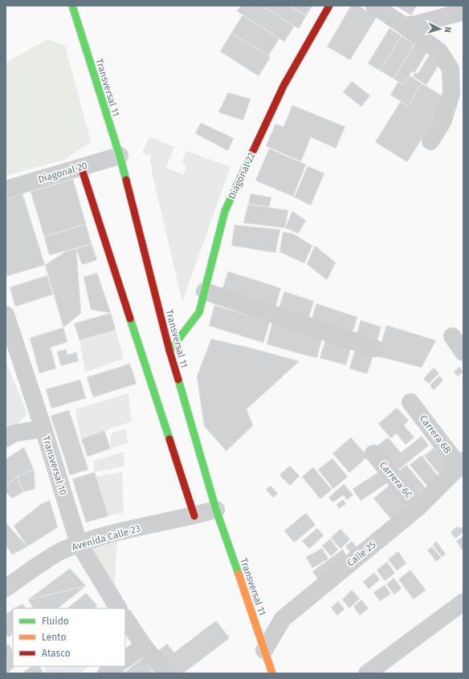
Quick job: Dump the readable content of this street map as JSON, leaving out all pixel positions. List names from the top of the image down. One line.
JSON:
{"streets":{"street":["Transversal 11","Diagonal 20","Diagonal 22","Carrera 6B","Transversal 10","Carrera 6C","Avenida Calle 23","Calle 25"]},"crossings":[["Transversal 11","Diagonal 20"],["Transversal 11","Diagonal 22"],["Transversal 11","Avenida Calle 23"],["Transversal 11","Calle 25"],["Carrera 6B","Calle 25"],["Transversal 10","Avenida Calle 23"],["Carrera 6C","Calle 25"]],"legend":["Fluido","Lento","Atasco"],"north":"right"}
